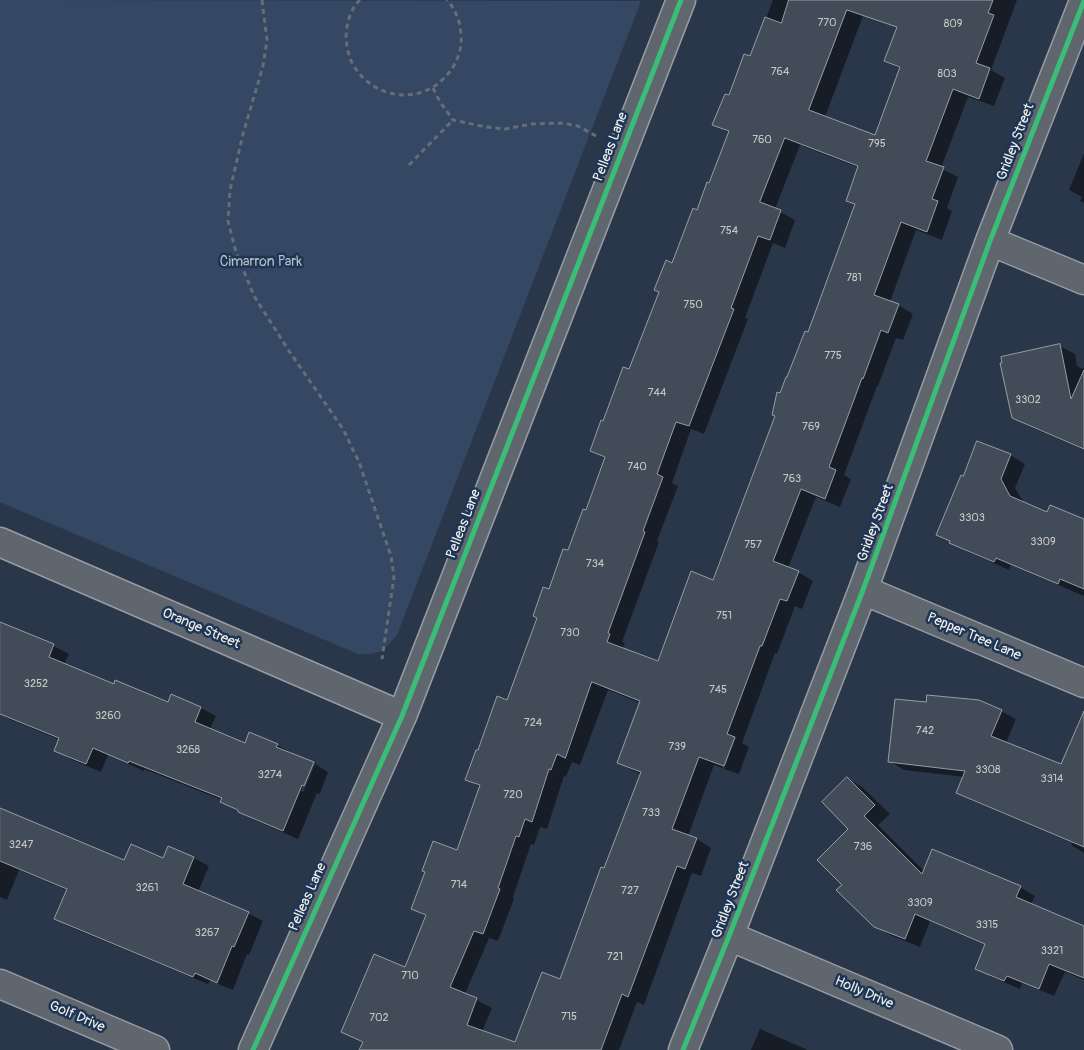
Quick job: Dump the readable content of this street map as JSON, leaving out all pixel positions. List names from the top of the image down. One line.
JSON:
{"streets":{"street":["Gridley Street","Pelleas Lane","Orange Street","Pepper Tree Lane","Holly Drive","Golf Drive"]},"crossings":[["Gridley Street","Pepper Tree Lane"],["Gridley Street","Holly Drive"],["Pelleas Lane","Orange Street"]],"parks":["Cimarron Park"],"house_numbers":["770","809","764","803","760","795","754","781","750","775","744","3302","769","740","763","3303","3309","757","734","751","730","3252","745","3260","724","742","739","3268","3308","3274","3314","720","733","3247","736","714","3261","727","3309","3315","3267","3321","721","710","715","702"]}
